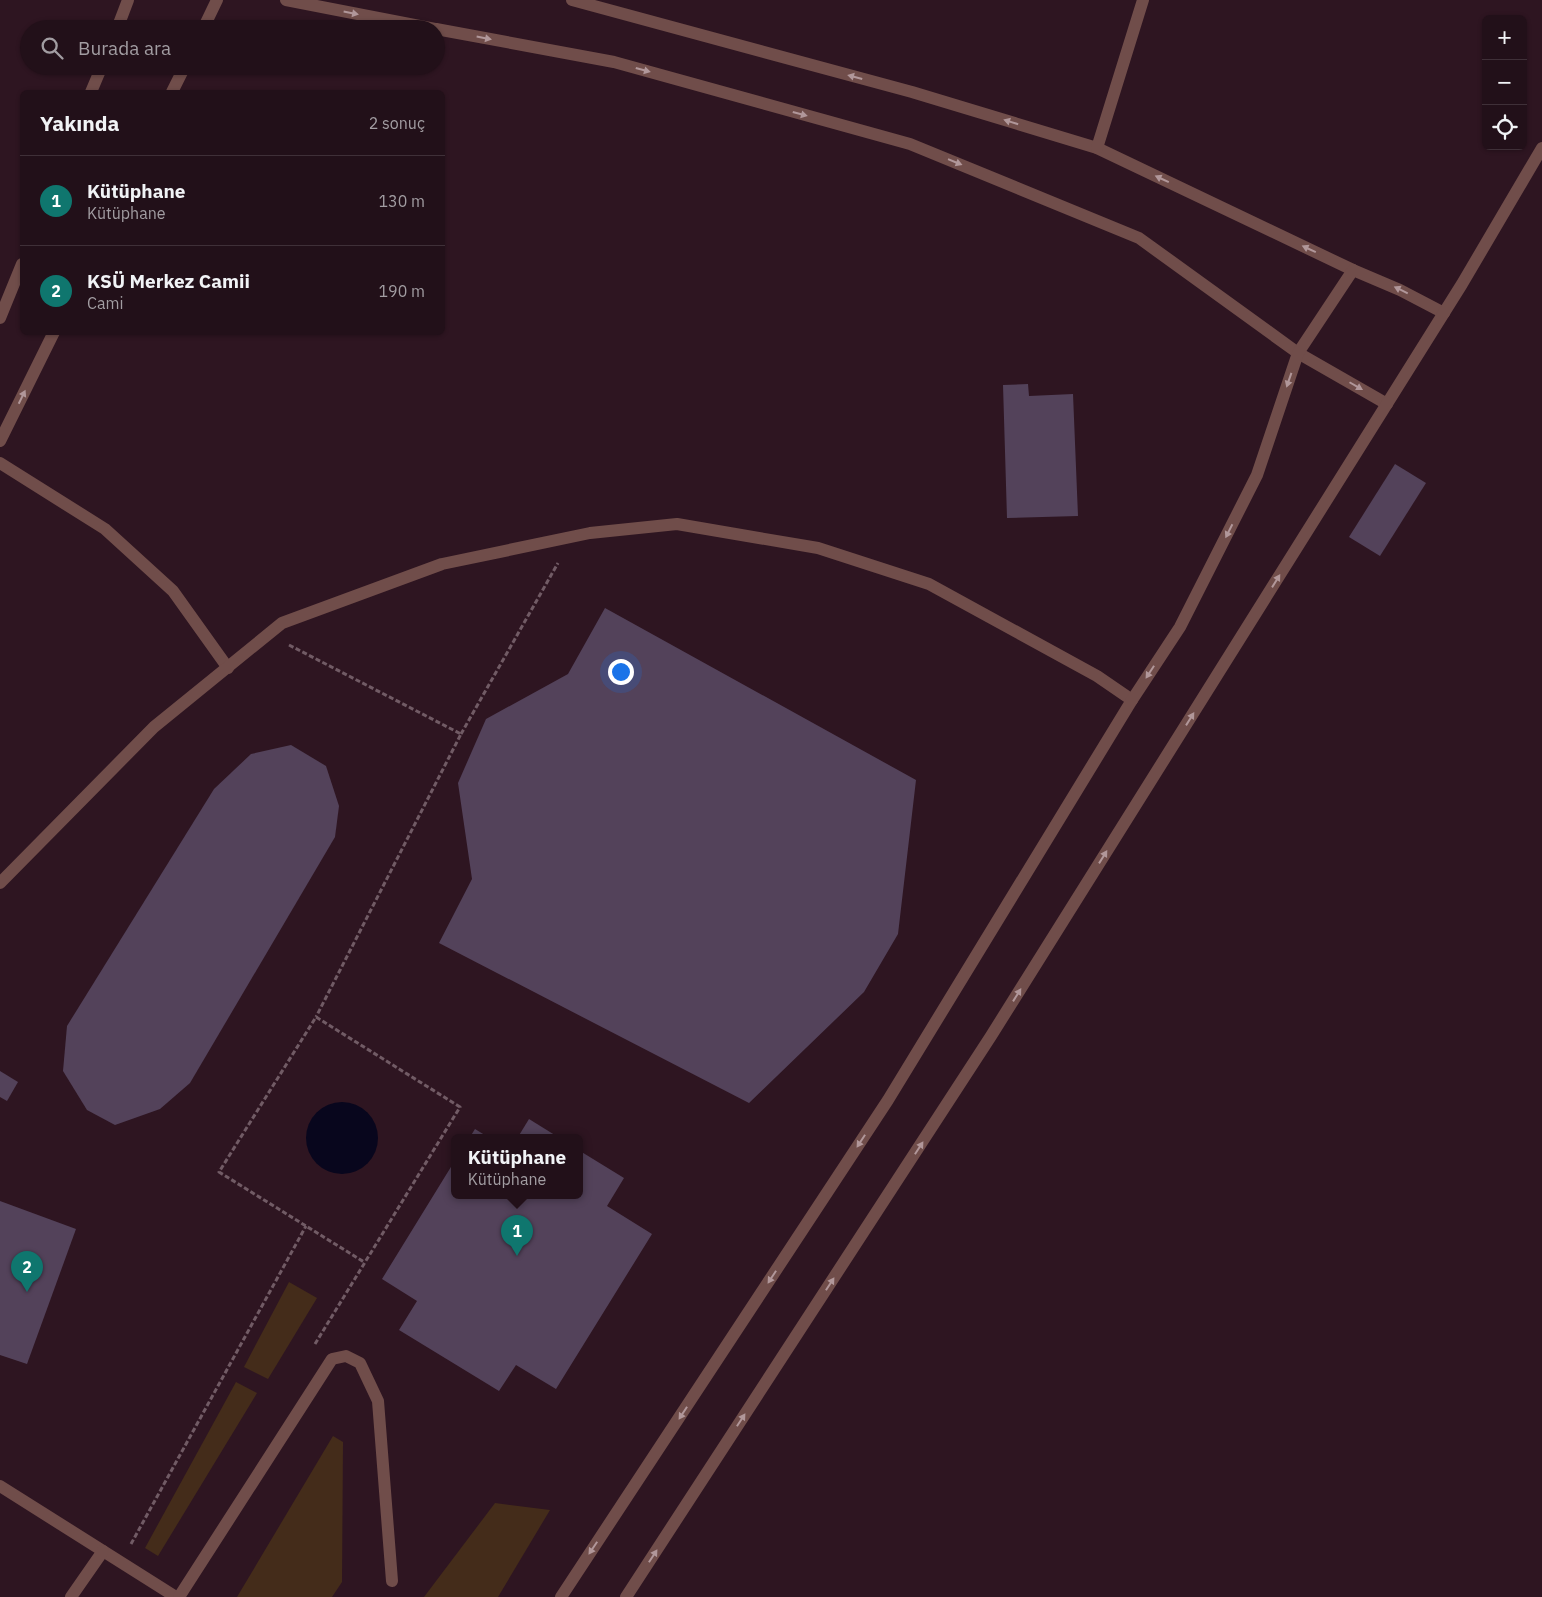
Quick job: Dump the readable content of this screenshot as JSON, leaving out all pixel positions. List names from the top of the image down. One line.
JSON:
{"page":{"map_buttons":["+","−"],"search":"Burada ara","heading":["Yakında","2 sonuç"],"list":[{"mark":"1","name":"Kütüphane","note":"Kütüphane","value":"130 m"},{"mark":"2","name":"KSÜ Merkez Camii","note":"Cami","value":"190 m"}],"popup":["Kütüphane","Kütüphane"],"pins":["1","2"]}}
